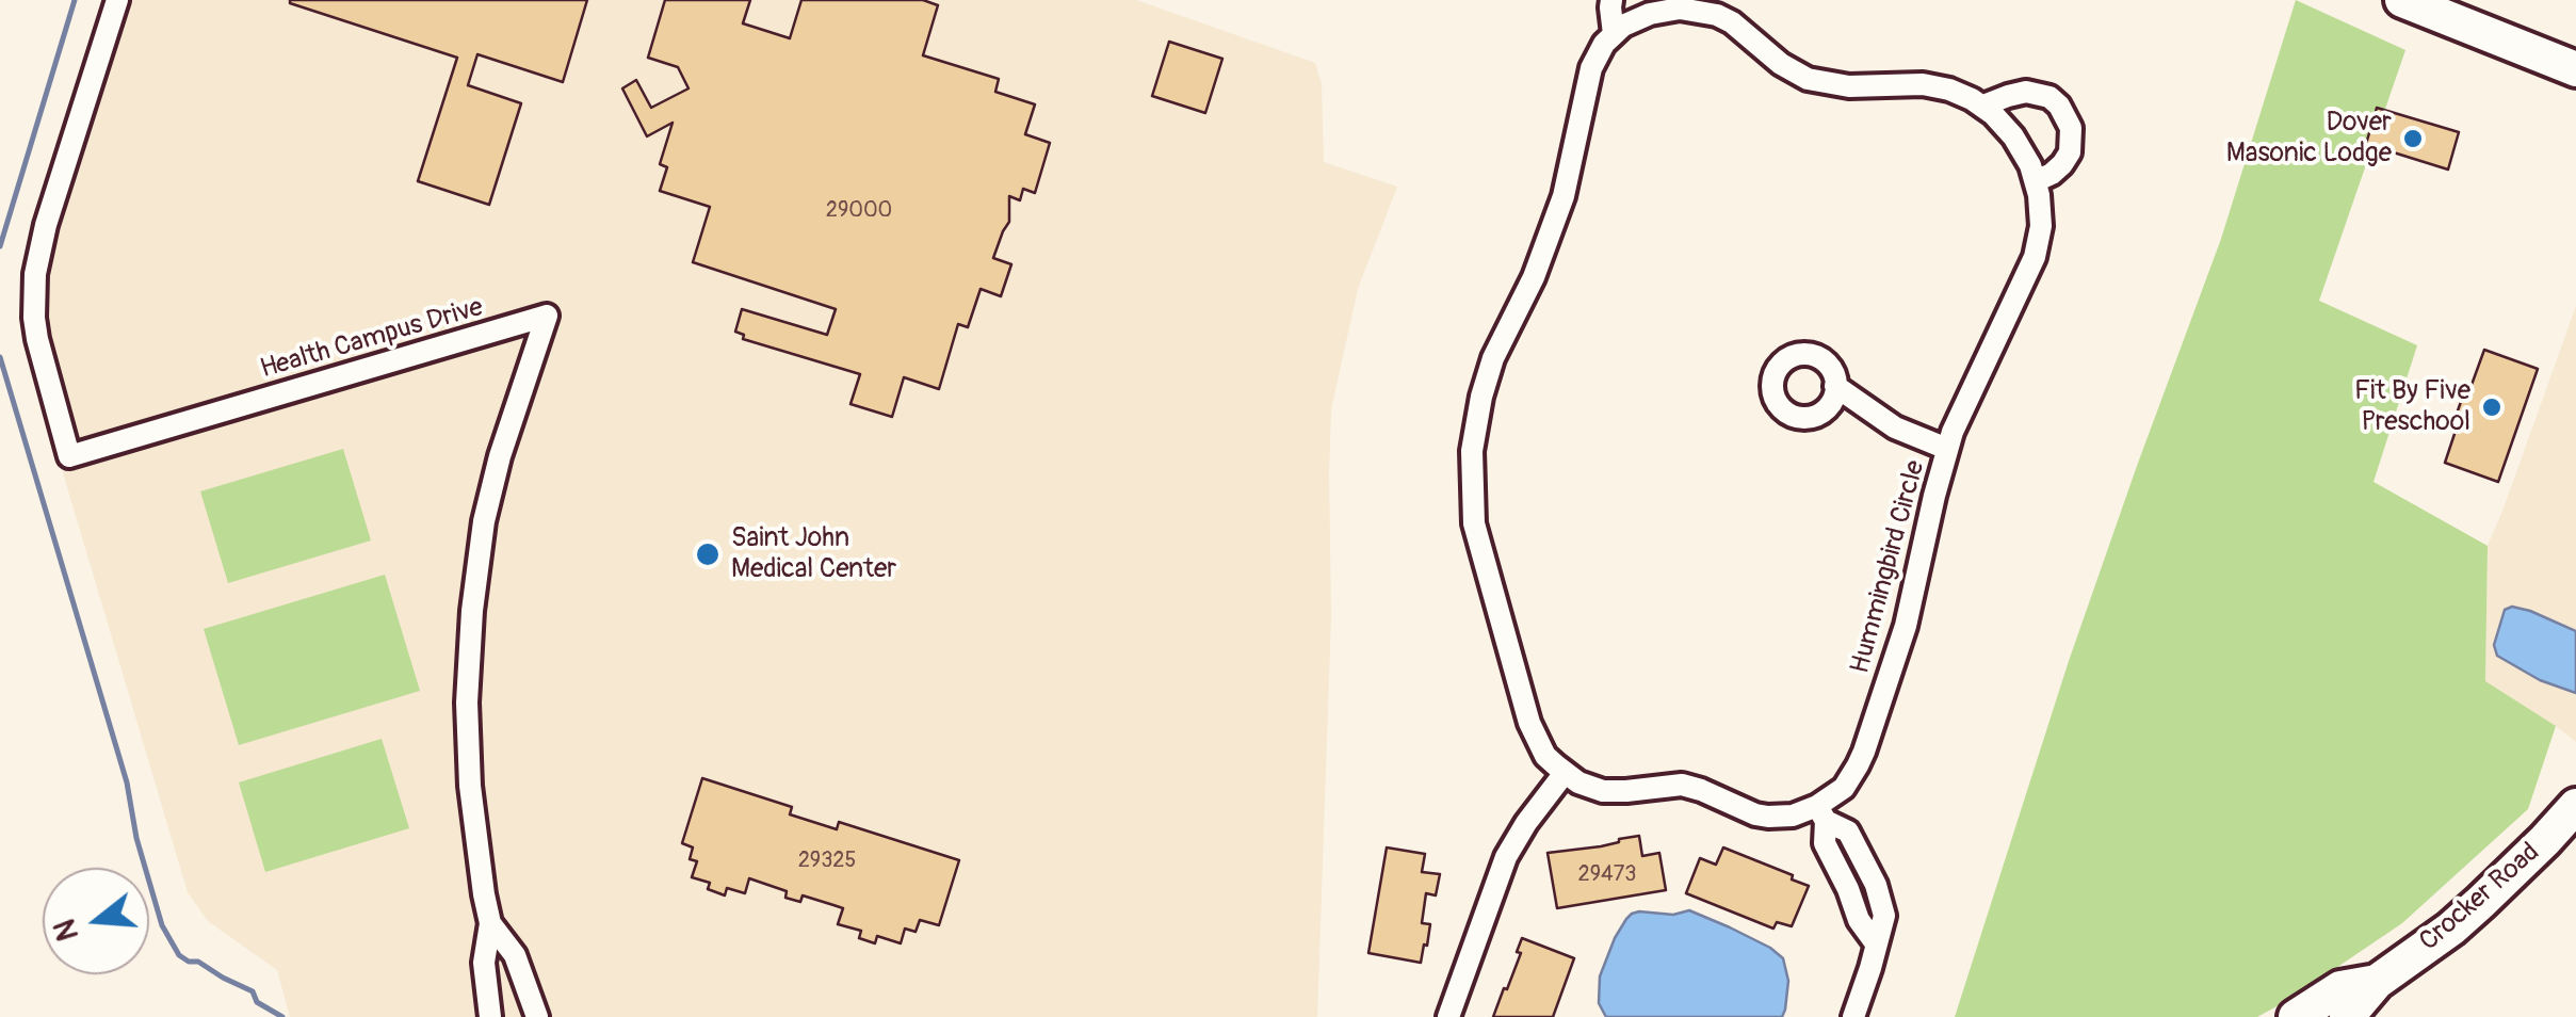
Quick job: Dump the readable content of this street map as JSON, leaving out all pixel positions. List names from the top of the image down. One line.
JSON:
{"streets":{"main road":["Crocker Road"],"street":["Health Campus Drive","Hummingbird Circle"]},"places":["Dover Masonic Lodge","Fit By Five Preschool","Saint John Medical Center"],"house_numbers":["29000","29325","29473"],"north":"left"}
